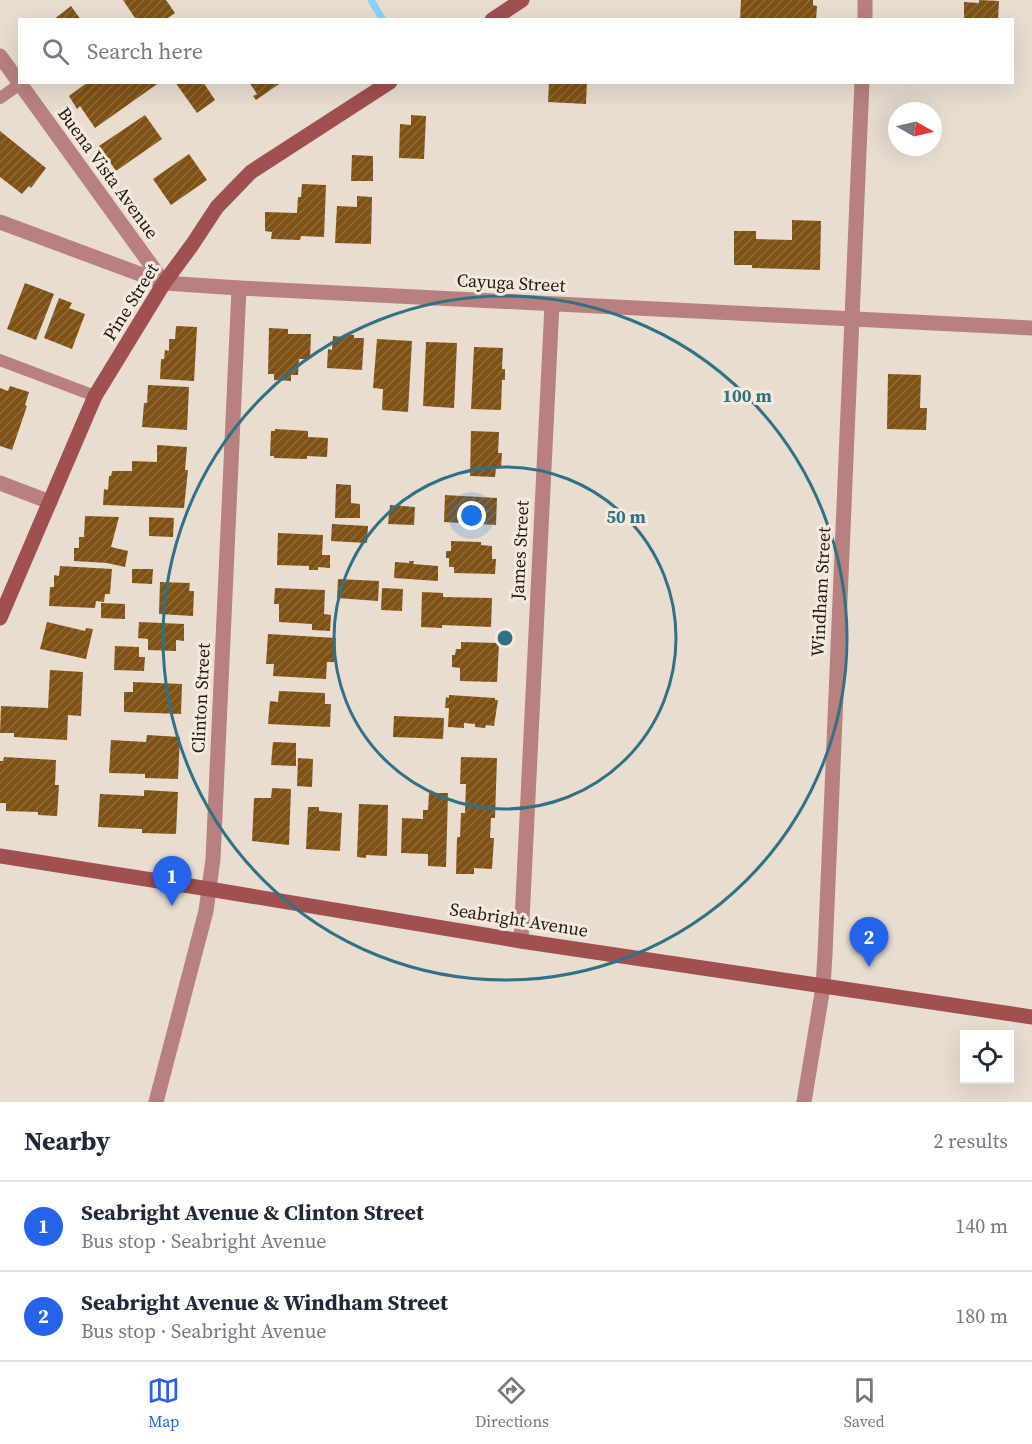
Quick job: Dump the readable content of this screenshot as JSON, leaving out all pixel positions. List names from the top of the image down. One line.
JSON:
{"streets":{"main road":["Pine Street","Seabright Avenue"],"street":["Buena Vista Avenue","Cayuga Street","James Street","Windham Street","Clinton Street"]},"crossings":[["Buena Vista Avenue","Cayuga Street"],["Buena Vista Avenue","Pine Street"],["Cayuga Street","Pine Street"],["Cayuga Street","James Street"],["Cayuga Street","Windham Street"],["Cayuga Street","Clinton Street"],["James Street","Seabright Avenue"],["Windham Street","Seabright Avenue"],["Clinton Street","Seabright Avenue"]],"north":"right","page":{"search":"Search here","pins":["1","2"],"heading":["Nearby","2 results"],"list":[{"mark":"1","name":"Seabright Avenue & Clinton Street","note":"Bus stop · Seabright Avenue","value":"140 m"},{"mark":"2","name":"Seabright Avenue & Windham Street","note":"Bus stop · Seabright Avenue","value":"180 m"}],"nav":["Map","Directions","Saved"]},"rings":["100 m","50 m"]}
